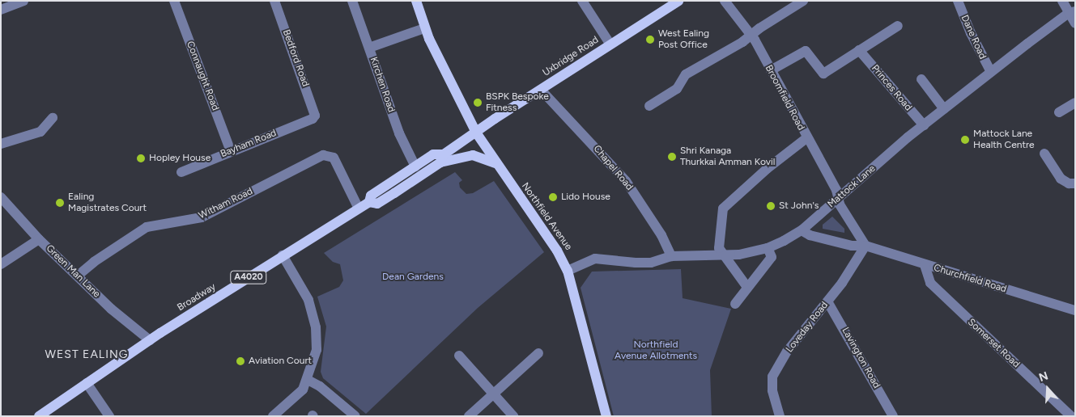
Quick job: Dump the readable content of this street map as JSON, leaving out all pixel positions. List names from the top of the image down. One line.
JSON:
{"streets":{"main road":["Uxbridge Road","Northfield Avenue","A4020","Broadway"],"street":["Dane Road","Bedford Road","Connaught Road","Kirchen Road","Princes Road","Broomfield Road","Bayham Road","Chapel Road","Mattock Lane","Witham Road","Green Man Lane","Churchfield Road","Loveday Road","Somerset Road","Lavington Road"]},"crossings":[["Dane Road","Mattock Lane"],["Uxbridge Road","Chapel Road"],["Uxbridge Road","Northfield Avenue"],["Uxbridge Road","Broadway"],["Bedford Road","Bayham Road"],["Connaught Road","Bayham Road"],["Kirchen Road","Broadway"],["Princes Road","Mattock Lane"],["Broomfield Road","Mattock Lane"],["Chapel Road","Mattock Lane"],["Mattock Lane","Northfield Avenue"],["Mattock Lane","Churchfield Road"],["Witham Road","Green Man Lane"],["Witham Road","Broadway"],["Northfield Avenue","Broadway"],["Green Man Lane","Broadway"],["Churchfield Road","Loveday Road"],["Churchfield Road","Somerset Road"],["Loveday Road","Lavington Road"]],"districts":["WEST EALING"],"parks":["Dean Gardens","Northfield Avenue Allotments"],"places":["West Ealing Post Office","BSPK Bespoke Fitness","Mattock Lane Health Centre","Shri Kanaga Thurkkai Amman Kovil","Hopley House","Lido House","Ealing Magistrates Court","St John's","Aviation Court"],"north":"top"}
